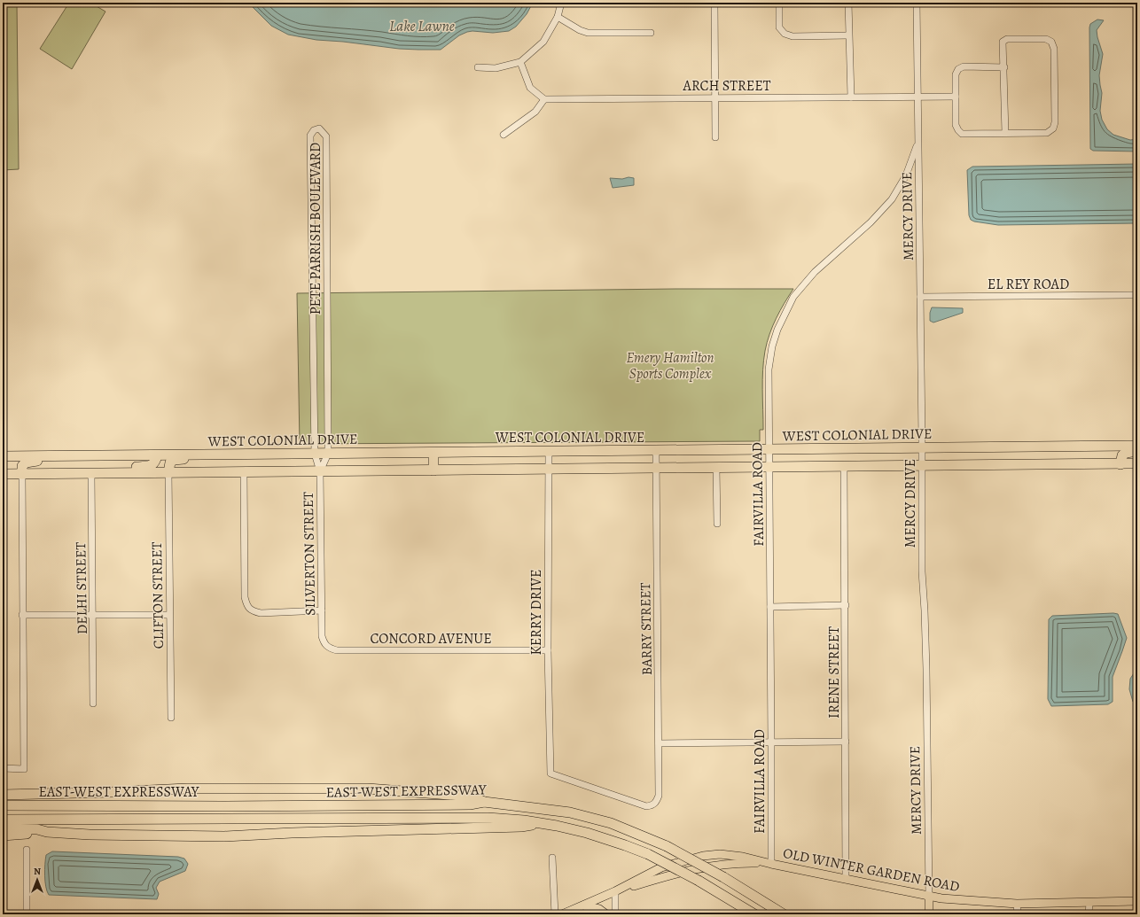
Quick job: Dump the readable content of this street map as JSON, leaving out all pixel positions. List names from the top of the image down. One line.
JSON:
{"streets":{"highway":["WEST COLONIAL DRIVE","EAST-WEST EXPRESSWAY"],"main road":["OLD WINTER GARDEN ROAD"],"street":["ARCH STREET","MERCY DRIVE","PETE PARRISH BOULEVARD","EL REY ROAD","FAIRVILLA ROAD","SILVERTON STREET","DELHI STREET","CLIFTON STREET","KERRY DRIVE","BARRY STREET","CONCORD AVENUE","IRENE STREET"]},"crossings":[["ARCH STREET","MERCY DRIVE"],["MERCY DRIVE","EL REY ROAD"],["MERCY DRIVE","WEST COLONIAL DRIVE"],["MERCY DRIVE","FAIRVILLA ROAD"],["MERCY DRIVE","OLD WINTER GARDEN ROAD"],["PETE PARRISH BOULEVARD","WEST COLONIAL DRIVE"],["PETE PARRISH BOULEVARD","SILVERTON STREET"],["WEST COLONIAL DRIVE","FAIRVILLA ROAD"],["WEST COLONIAL DRIVE","KERRY DRIVE"],["WEST COLONIAL DRIVE","BARRY STREET"],["FAIRVILLA ROAD","OLD WINTER GARDEN ROAD"],["SILVERTON STREET","CONCORD AVENUE"],["KERRY DRIVE","BARRY STREET"],["KERRY DRIVE","CONCORD AVENUE"],["IRENE STREET","OLD WINTER GARDEN ROAD"]],"water":["Lake Lawne"],"parks":["Emery Hamilton Sports Complex"],"north":"top"}
